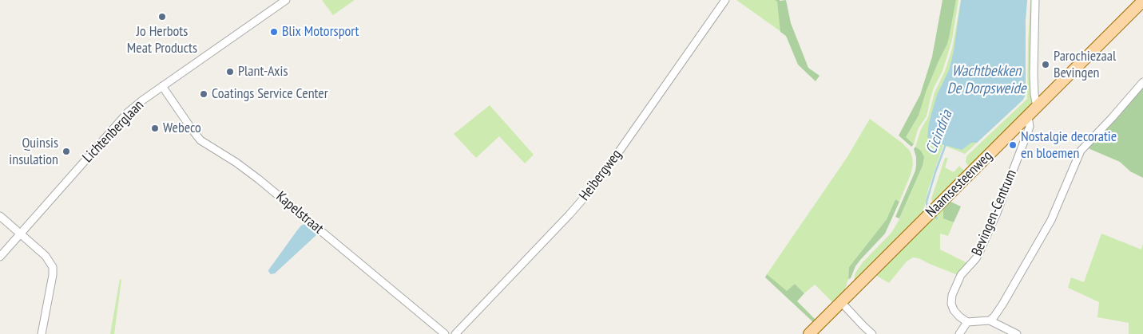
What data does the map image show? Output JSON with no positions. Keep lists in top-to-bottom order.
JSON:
{
  "streets": {
    "main road": ["Naamsesteenweg"],
    "street": [
      "Lichtenberglaan",
      "Heibergweg",
      "Kapelstraat",
      "Bevingen-Centrum"
    ]
  },
  "crossings": [
    ["Lichtenberglaan", "Kapelstraat"],
    ["Naamsesteenweg", "Bevingen-Centrum"]
  ],
  "water": ["Wachtbekken De Dorpsweide", "Cicindria"],
  "places": [
    "Jo Herbots Meat Products",
    "Blix Motorsport",
    "Parochiezaal Bevingen",
    "Plant-Axis",
    "Coatings Service Center",
    "Webeco",
    "Nostalgie decoratie en bloemen",
    "Quinsis insulation"
  ]
}
